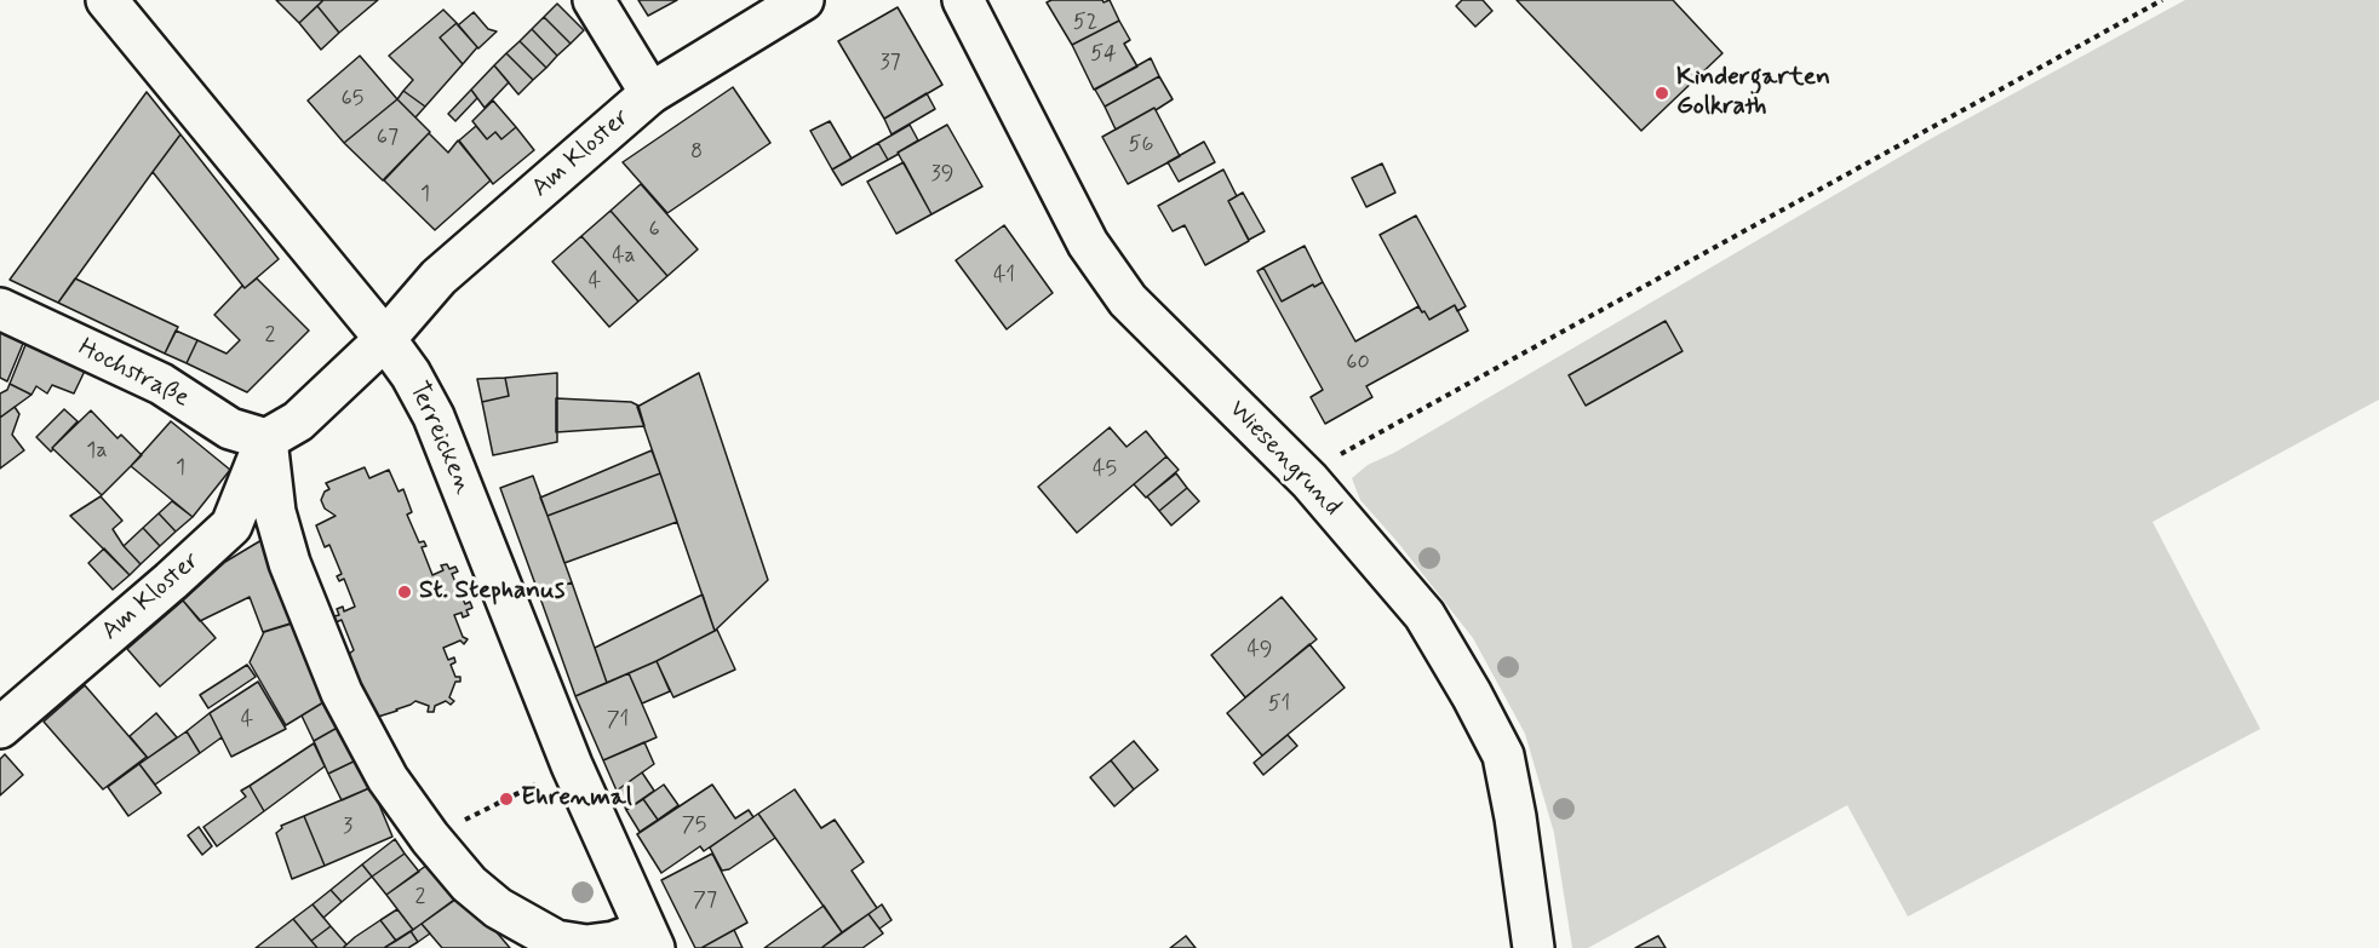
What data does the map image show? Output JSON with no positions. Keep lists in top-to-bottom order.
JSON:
{
  "streets": {
    "street": [
      "Am Kloster",
      "Hochstraße",
      "Terreicken",
      "Wiesengrund"
    ]
  },
  "crossings": [
    ["Am Kloster", "Hochstraße"],
    ["Am Kloster", "Terreicken"]
  ],
  "places": ["Kindergarten Golkrath", "St. Stephanus", "Ehrenmal"],
  "house_numbers": [
    "52",
    "54",
    "37",
    "65",
    "67",
    "56",
    "8",
    "39",
    "1",
    "6",
    "4a",
    "41",
    "4",
    "2",
    "60",
    "1a",
    "1",
    "45",
    "49",
    "51",
    "4",
    "71",
    "75",
    "3",
    "2",
    "77"
  ]
}
